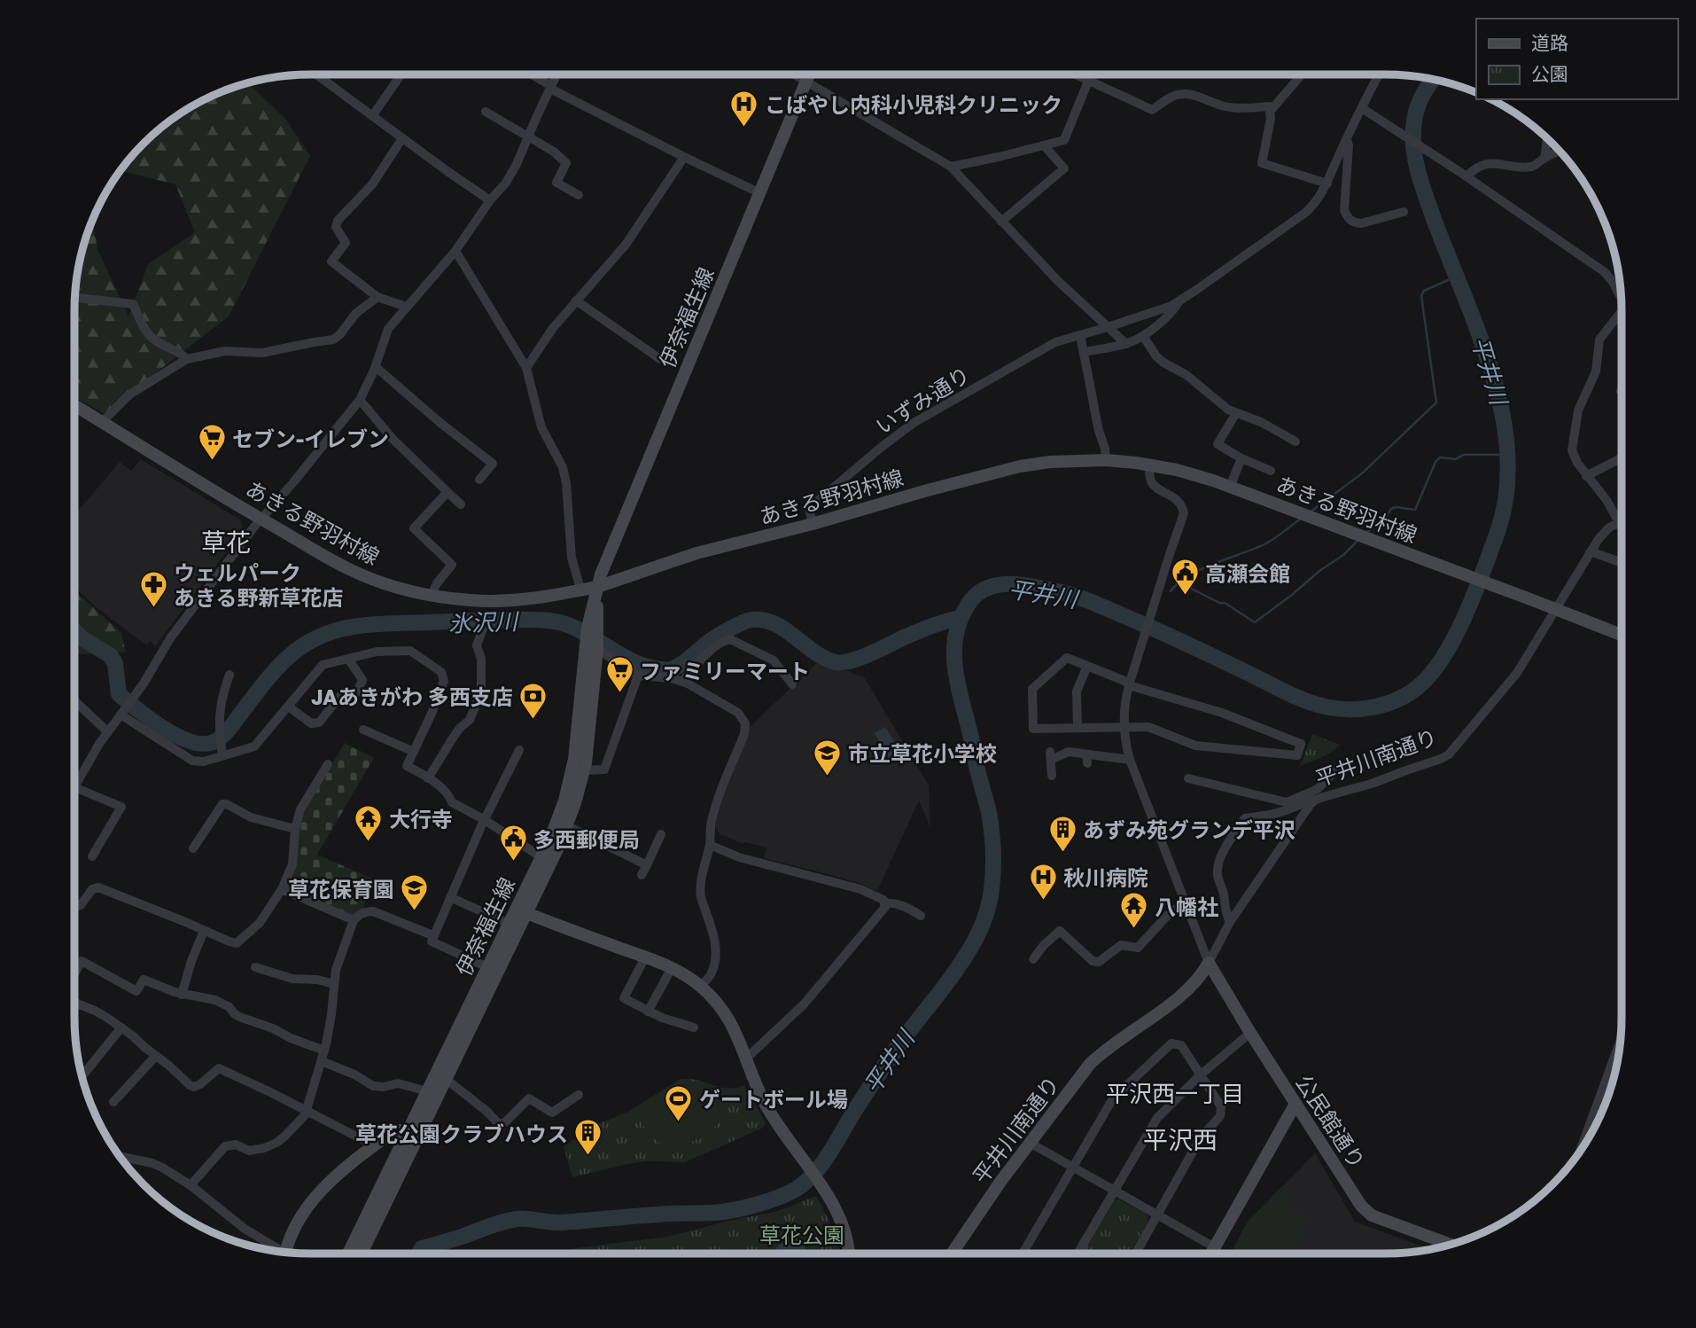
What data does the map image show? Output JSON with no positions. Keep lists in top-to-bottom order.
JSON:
{
  "streets": {
    "main road": [
      "伊奈福生線",
      "あきる野羽村線",
      "平井川南通り",
      "公民館通り"
    ],
    "street": ["いずみ通り"]
  },
  "crossings": [
    ["伊奈福生線", "あきる野羽村線"],
    ["いずみ通り", "あきる野羽村線"],
    ["あきる野羽村線", "平井川南通り"],
    ["平井川南通り", "公民館通り"]
  ],
  "districts": ["草花", "平沢西一丁目", "平沢西"],
  "water": ["平井川", "氷沢川"],
  "parks": ["草花公園"],
  "places": {
    "hospital": ["こばやし内科小児科クリニック", "秋川病院"],
    "supermarket": ["セブン-イレブン", "ファミリーマート"],
    "public building": ["高瀬会館", "多西郵便局"],
    "pharmacy": ["ウェルパーク あきる野新草花店"],
    "bank": ["JAあきがわ 多西支店"],
    "school or university": ["市立草花小学校", "草花保育園"],
    "temple": ["大行寺", "八幡社"],
    "building": ["あずみ苑グランデ平沢", "草花公園クラブハウス"],
    "sports": ["ゲートボール場"]
  },
  "legend": ["道路", "公園"]
}
